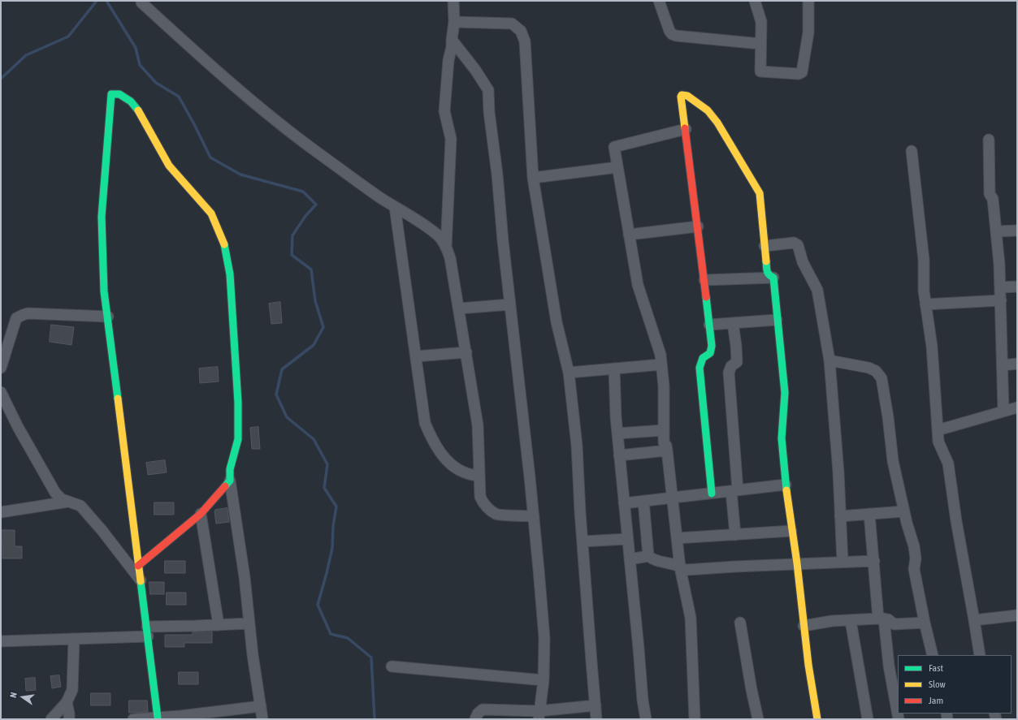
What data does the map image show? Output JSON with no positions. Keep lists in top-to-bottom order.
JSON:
{
  "legend": ["Fast", "Slow", "Jam"],
  "north": "left"
}
